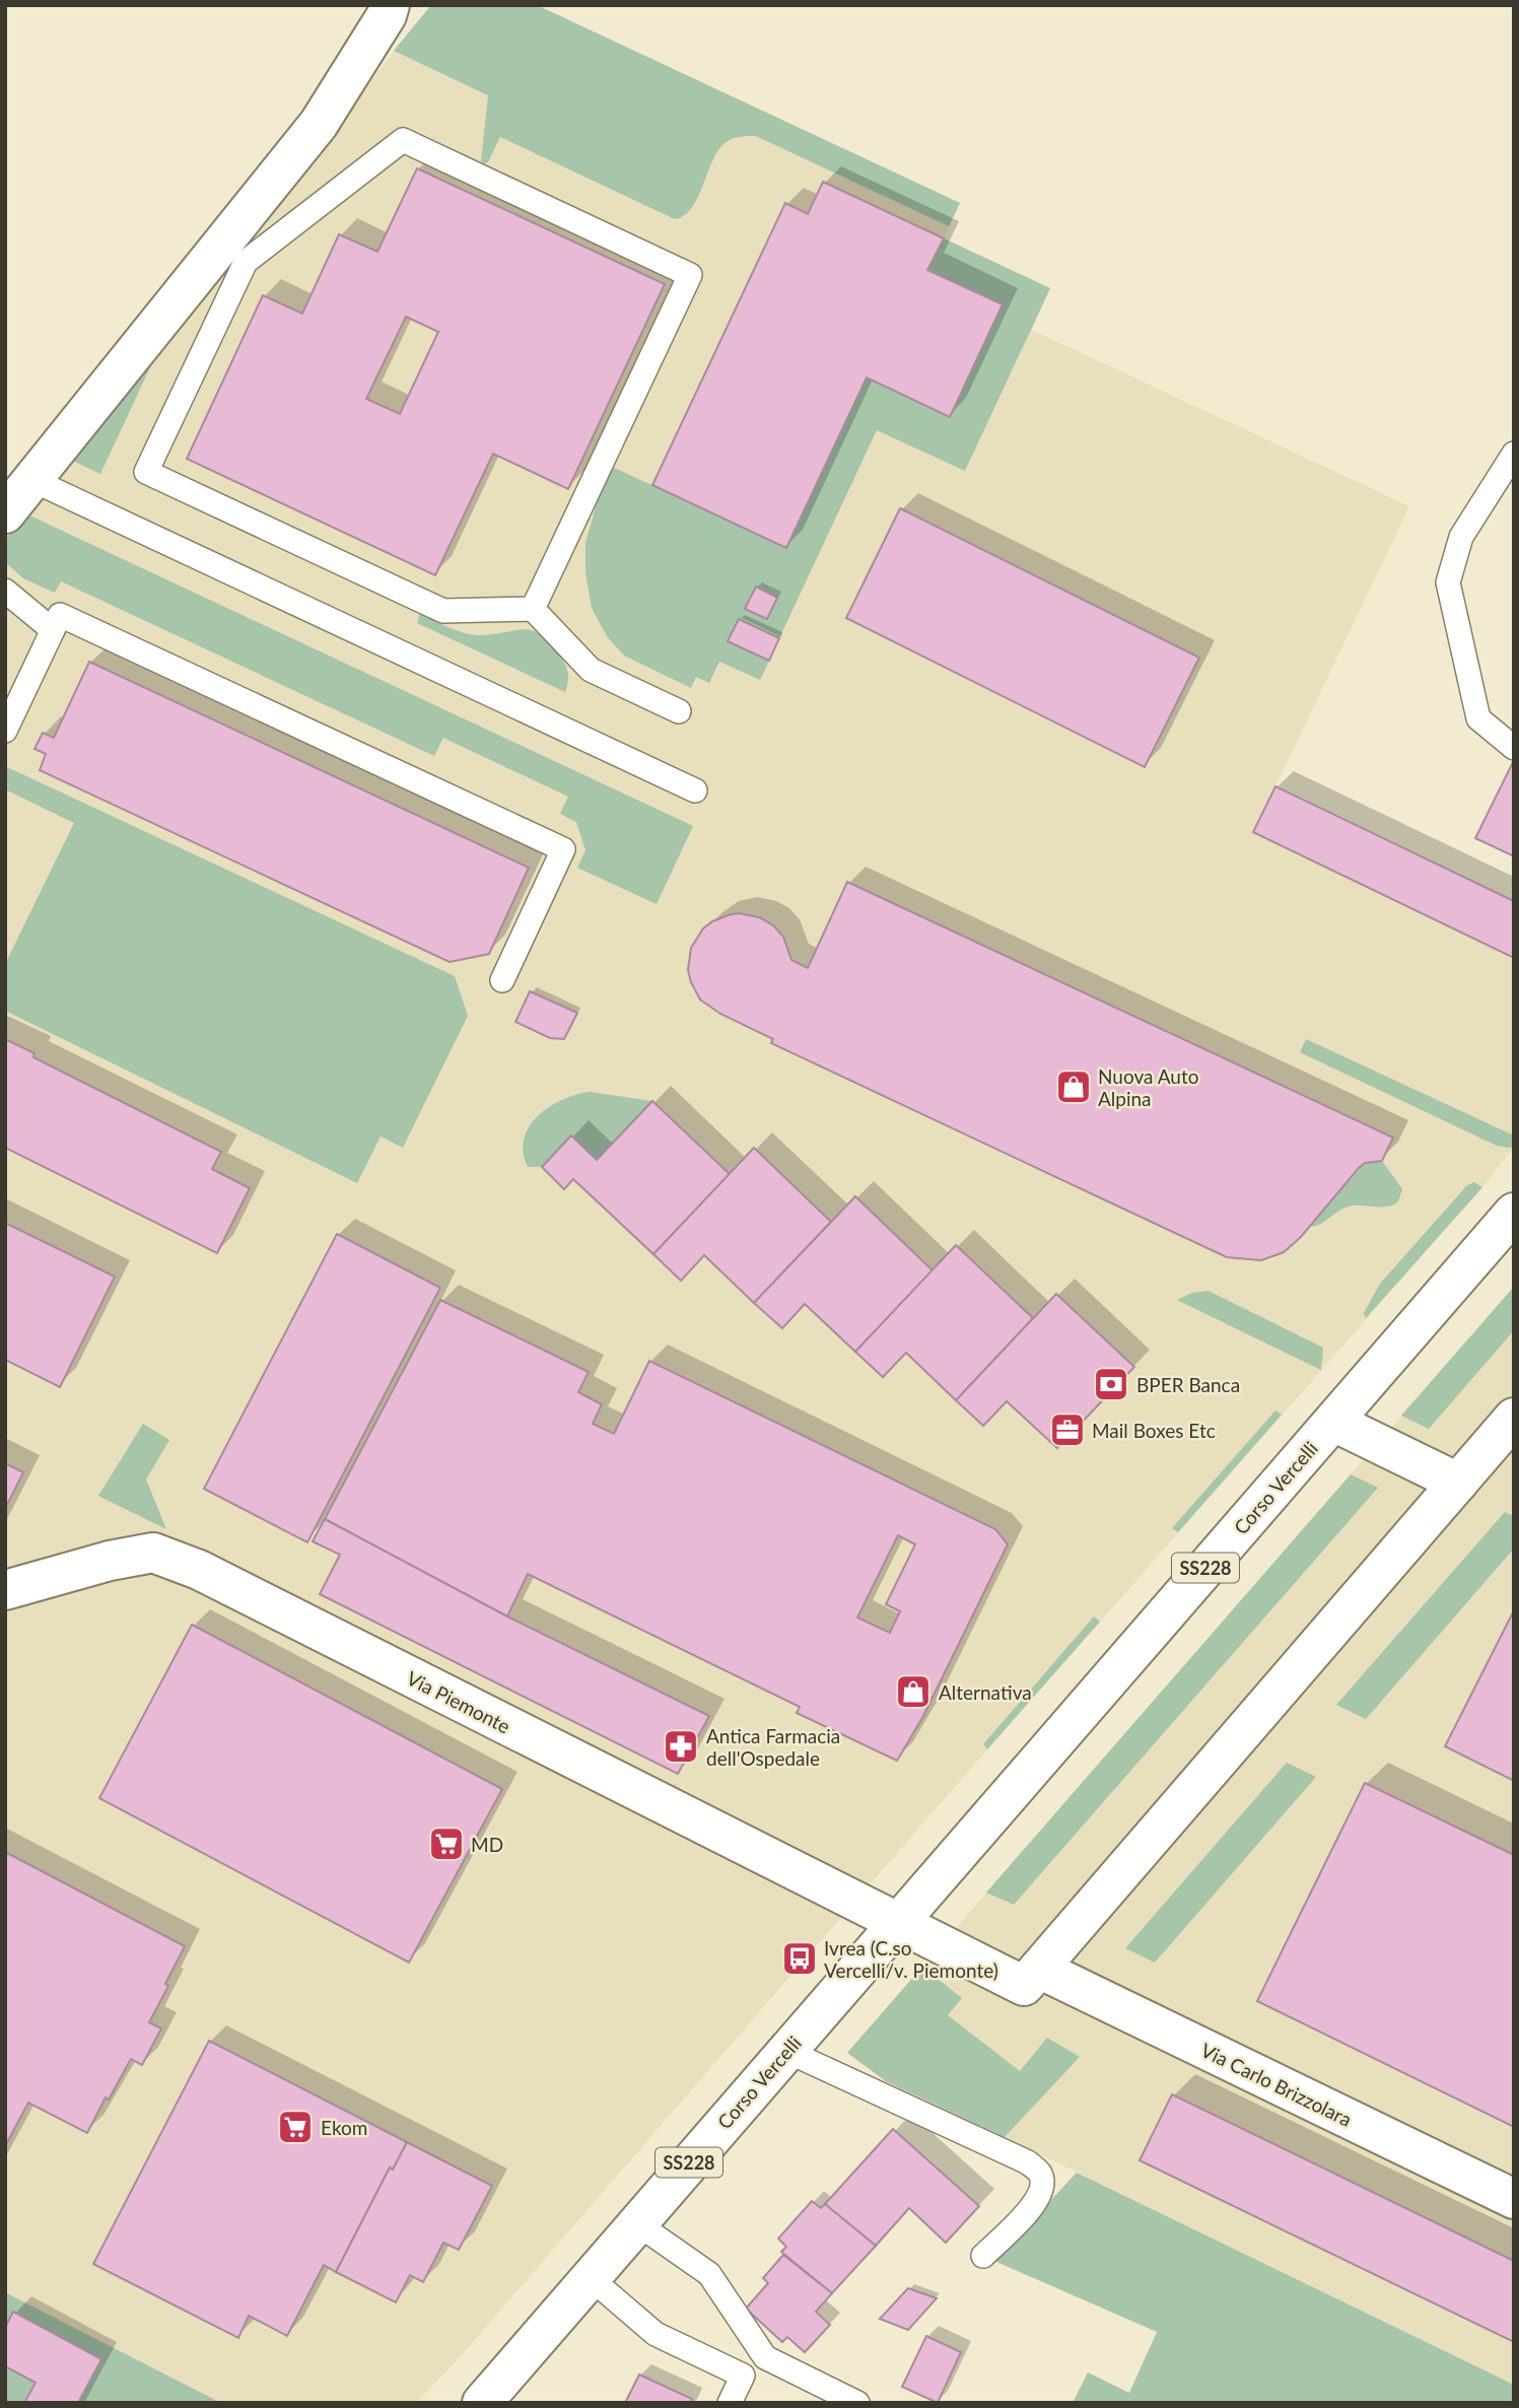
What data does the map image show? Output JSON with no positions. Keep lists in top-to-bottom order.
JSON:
{
  "streets": {
    "street": [
      "Corso Vercelli",
      "SS228",
      "Via Piemonte",
      "Via Carlo Brizzolara"
    ]
  },
  "crossings": [
    ["Corso Vercelli", "Via Piemonte"]
  ],
  "places": {
    "shop": ["Nuova Auto Alpina", "Alternativa"],
    "bank": ["BPER Banca"],
    "office": ["Mail Boxes Etc"],
    "pharmacy": ["Antica Farmacia dell'Ospedale"],
    "supermarket": ["MD", "Ekom"],
    "bus stop": ["Ivrea (C.so Vercelli/v. Piemonte)"]
  }
}
